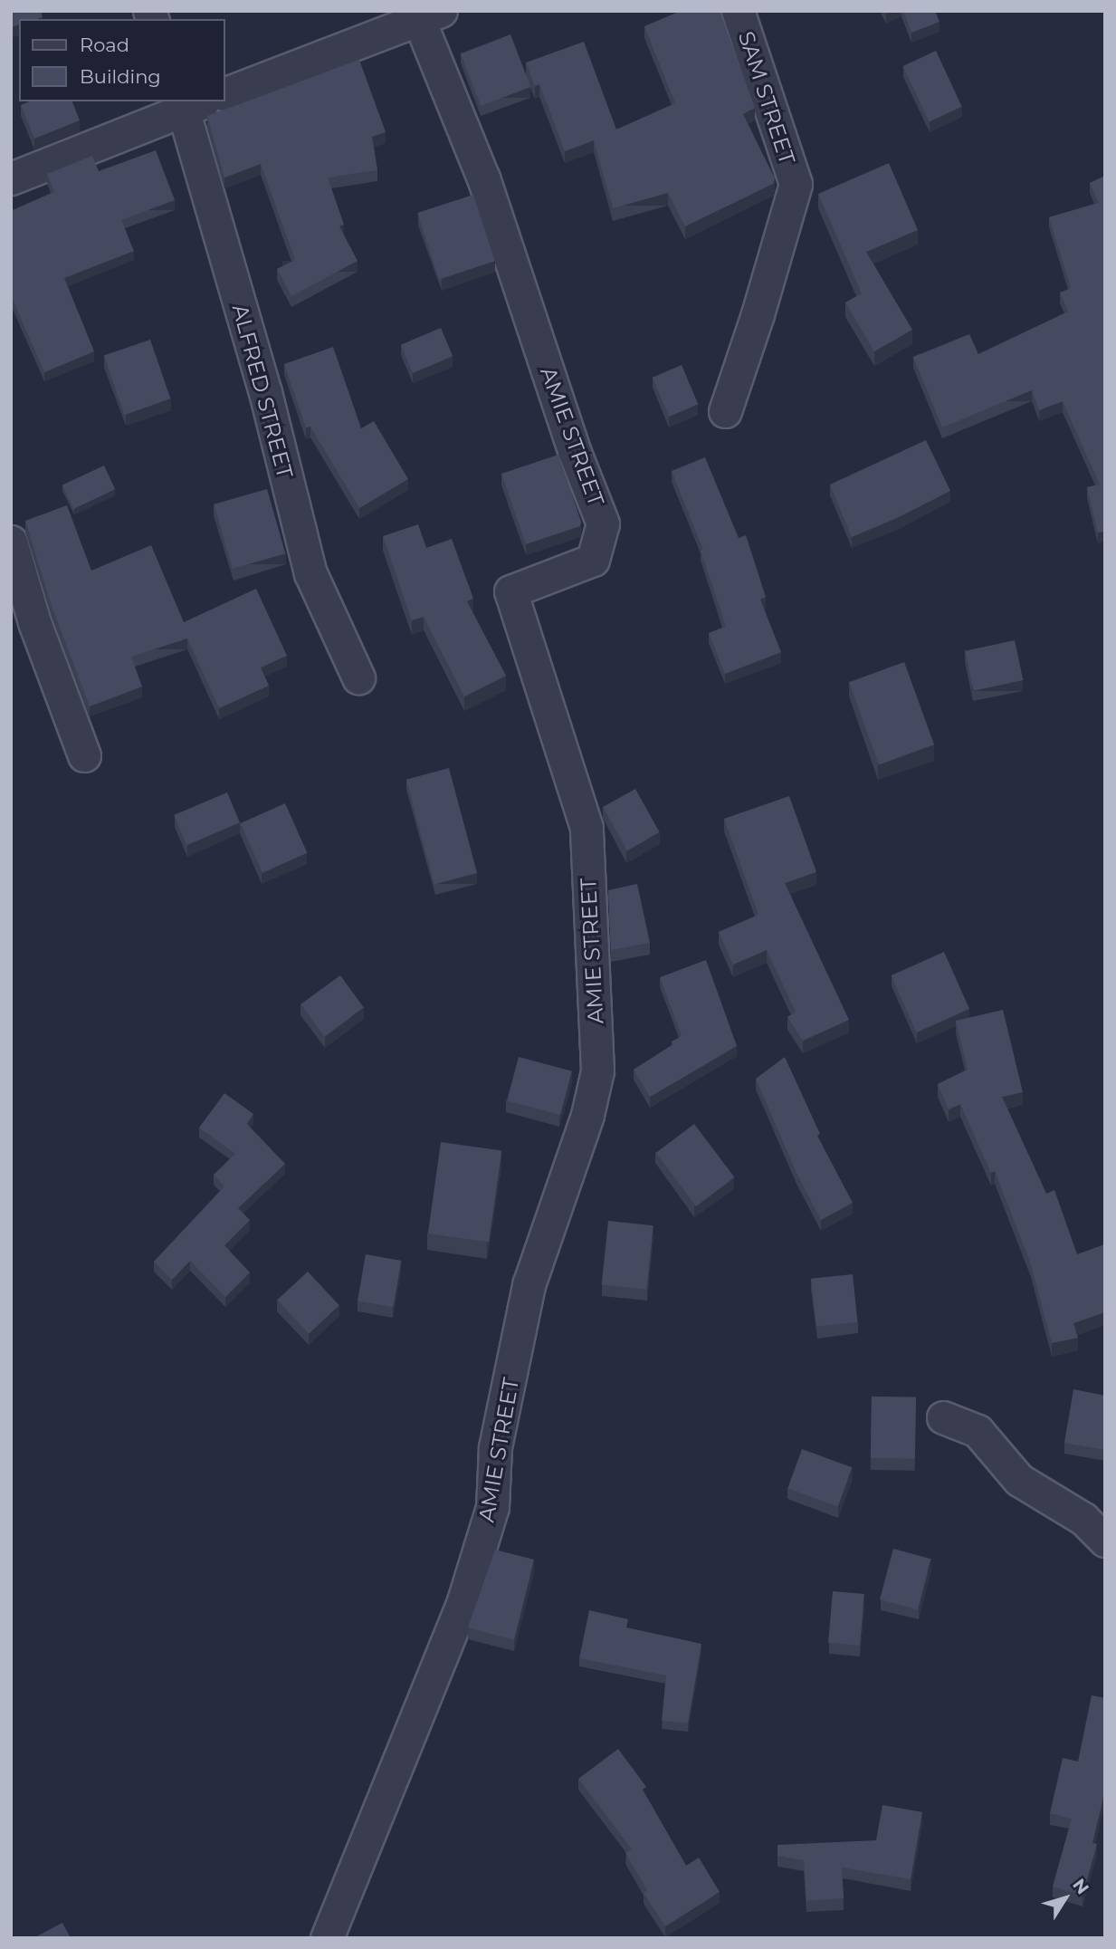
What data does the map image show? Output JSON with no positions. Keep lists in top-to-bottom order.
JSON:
{
  "streets": {
    "street": ["SAM STREET", "ALFRED STREET", "AMIE STREET"]
  },
  "legend": ["Road", "Building"],
  "north": "top right"
}
